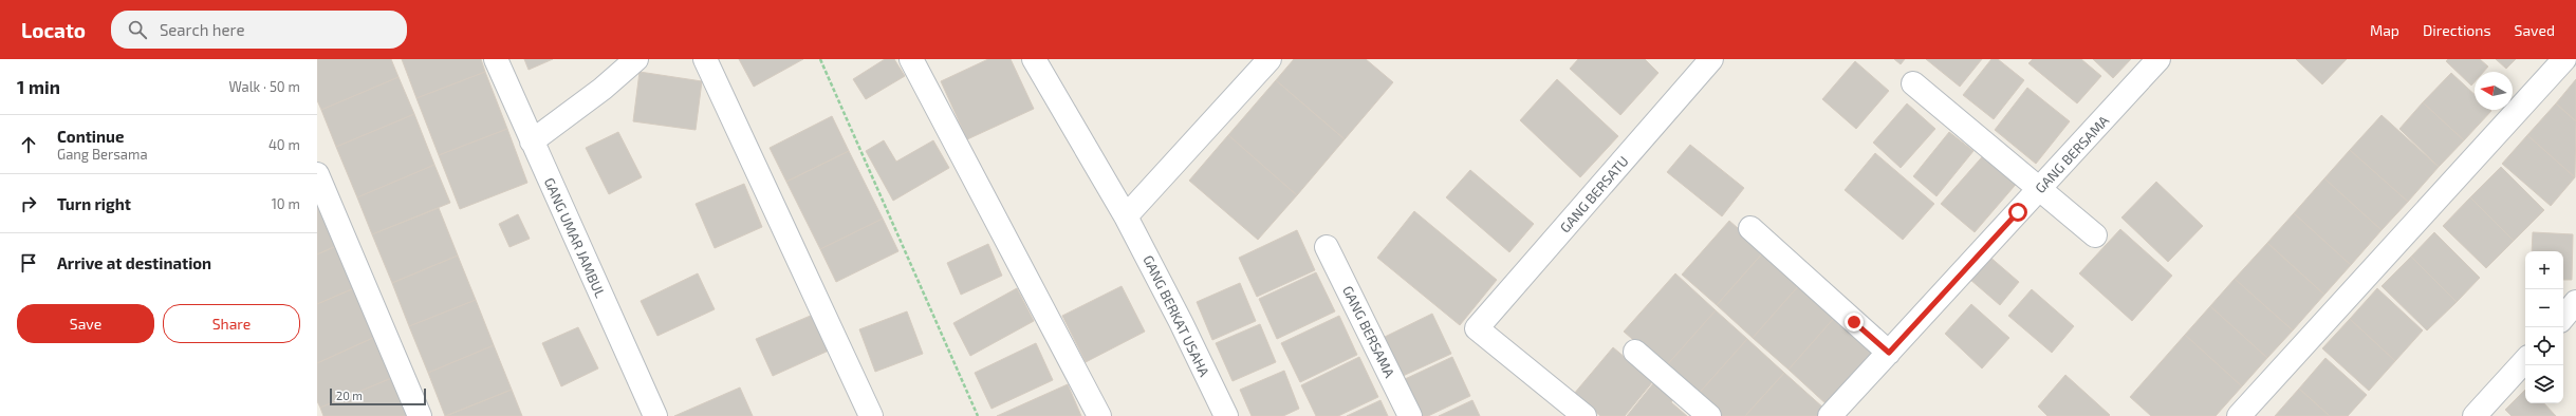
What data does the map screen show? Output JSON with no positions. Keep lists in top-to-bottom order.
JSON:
{
  "streets": {
    "street": [
      "GANG BERSAMA",
      "GANG BERSATU",
      "GANG UMAR JAMBUL",
      "GANG BERKAT USAHA"
    ]
  },
  "scale_bar": "20 m",
  "north": "left",
  "page": {
    "header": "Locato",
    "search": "Search here",
    "nav": ["Map", "Directions", "Saved"],
    "heading": ["1 min", "Walk · 50 m"],
    "list": [
      ["Continue", "Gang Bersama", "40 m"],
      ["Turn right", "10 m"],
      "Arrive at destination"
    ],
    "map_buttons": ["+", "−"],
    "buttons": ["Save", "Share"],
    "scale": "20 m"
  }
}
